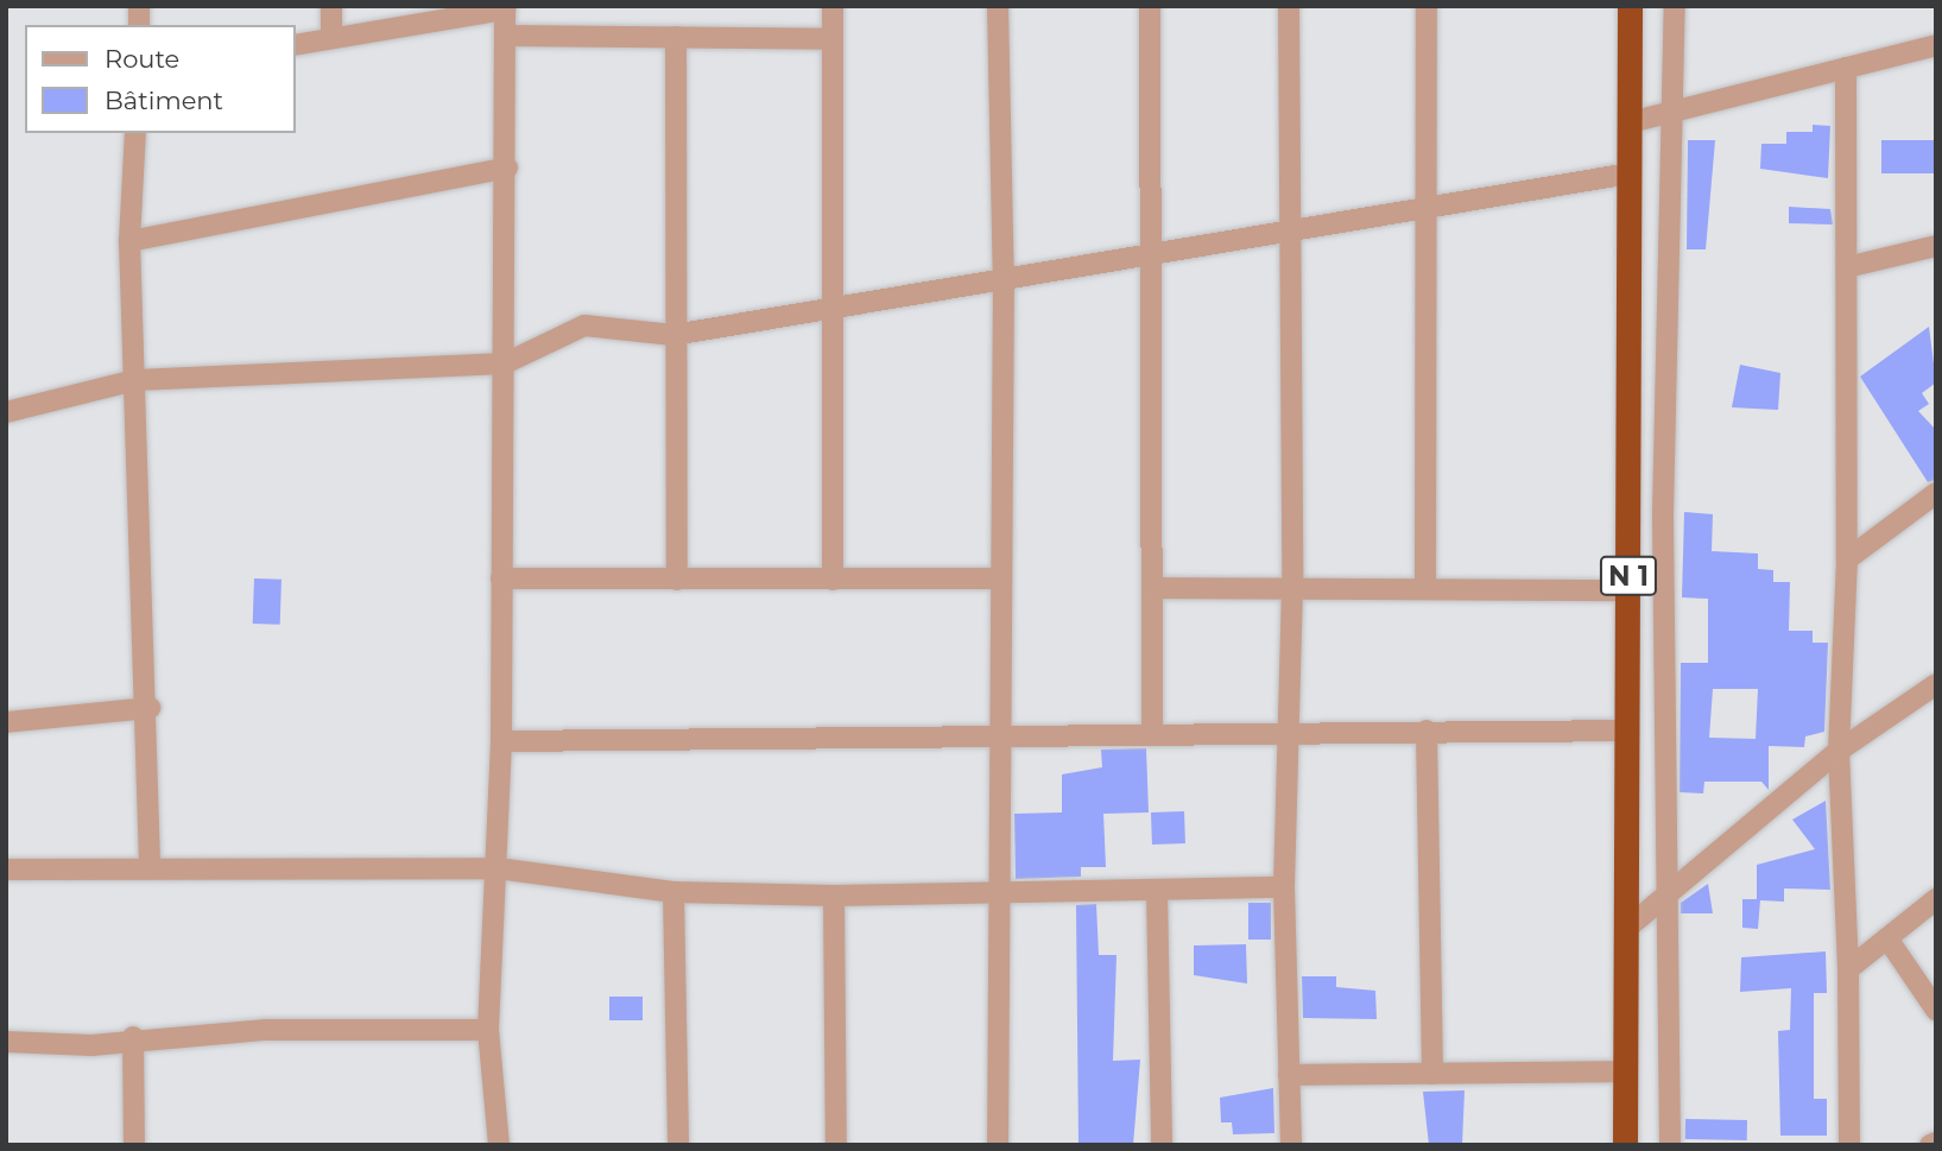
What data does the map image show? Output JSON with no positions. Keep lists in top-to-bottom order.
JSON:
{
  "streets": {
    "highway": ["N 1"]
  },
  "legend": ["Route", "Bâtiment"]
}
